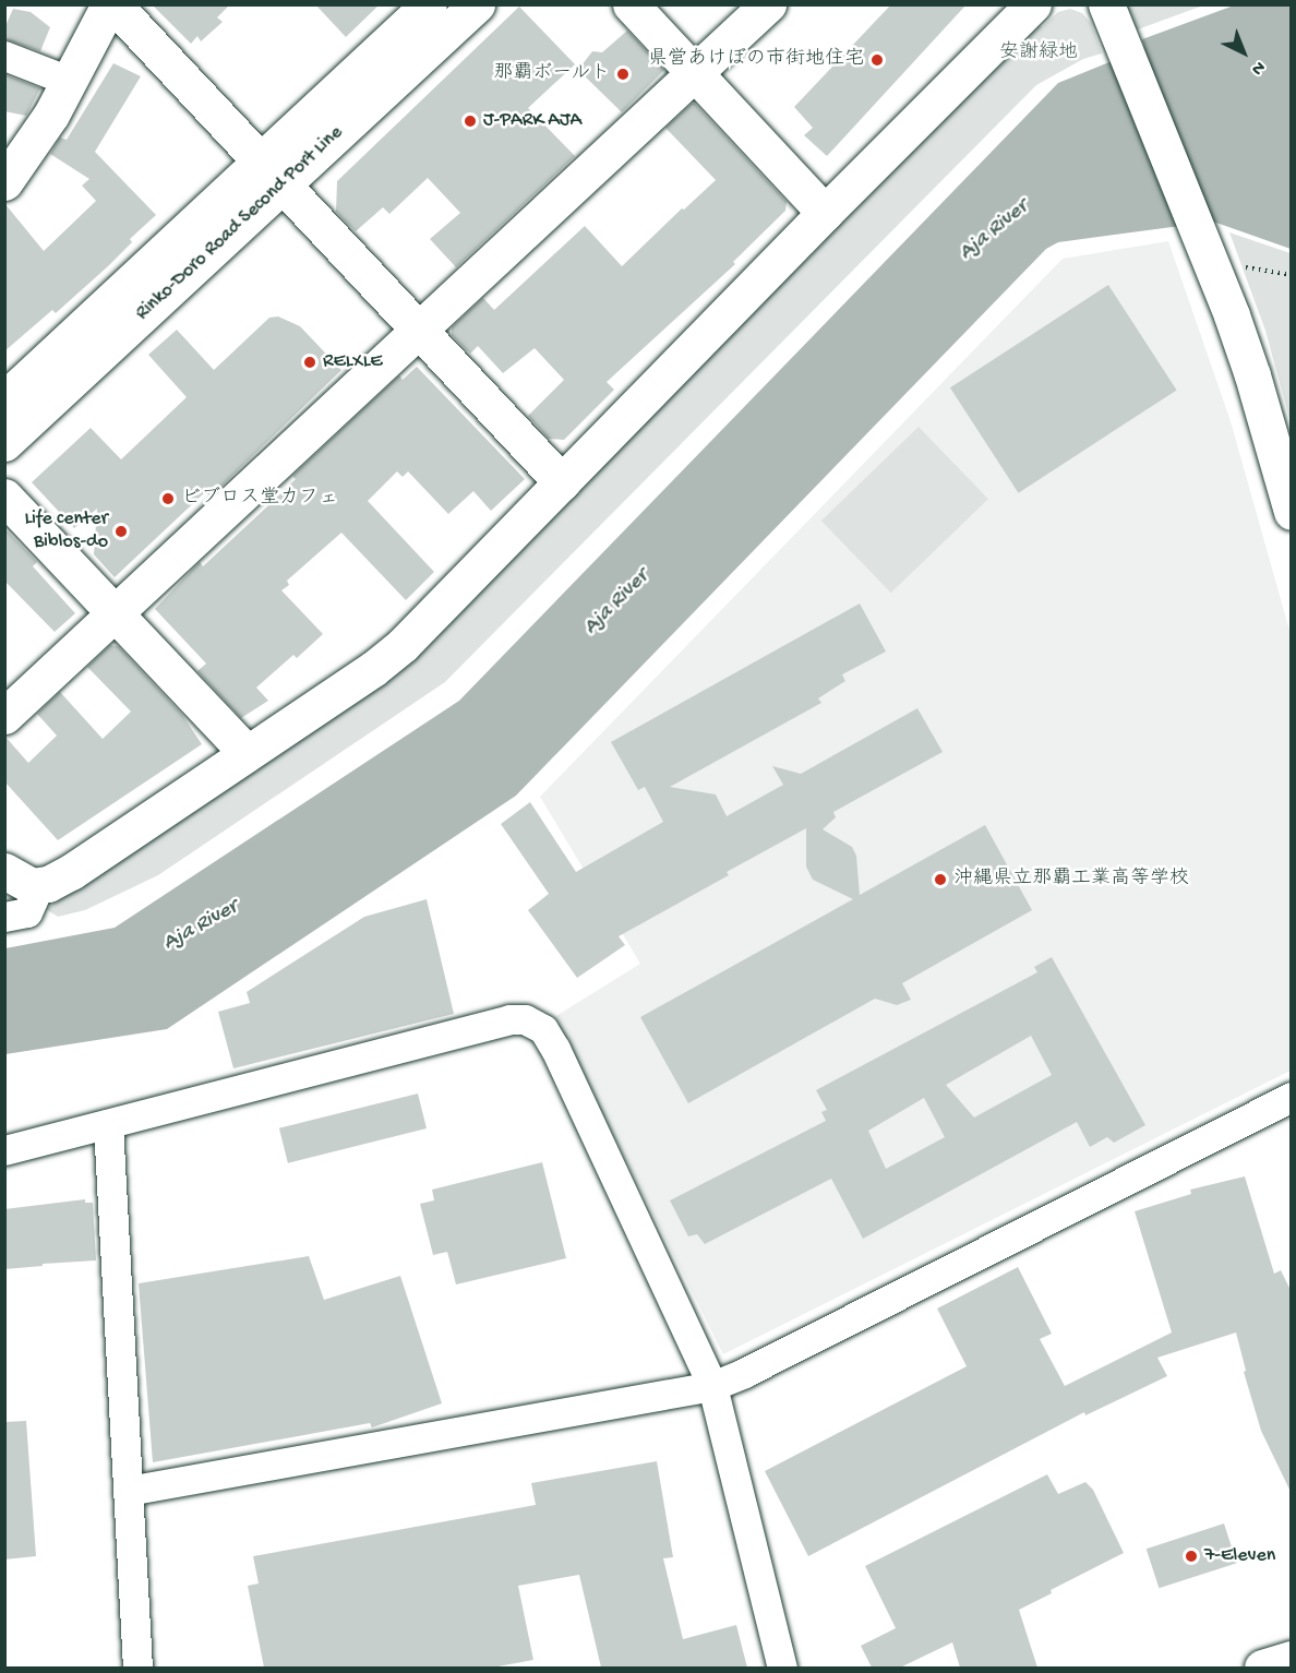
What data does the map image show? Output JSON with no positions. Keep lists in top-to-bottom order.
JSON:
{
  "streets": {
    "street": ["Rinko-Doro Road Second Port Line"]
  },
  "water": ["Aja River"],
  "parks": ["安謝緑地"],
  "places": [
    "県営あけぼの市街地住宅",
    "那覇ボールト",
    "J-PARK AJA",
    "RELXLE",
    "ビブロス堂カフェ",
    "Life center Biblos-do",
    "沖縄県立那覇工業高等学校",
    "7-Eleven"
  ],
  "north": "bottom right"
}
